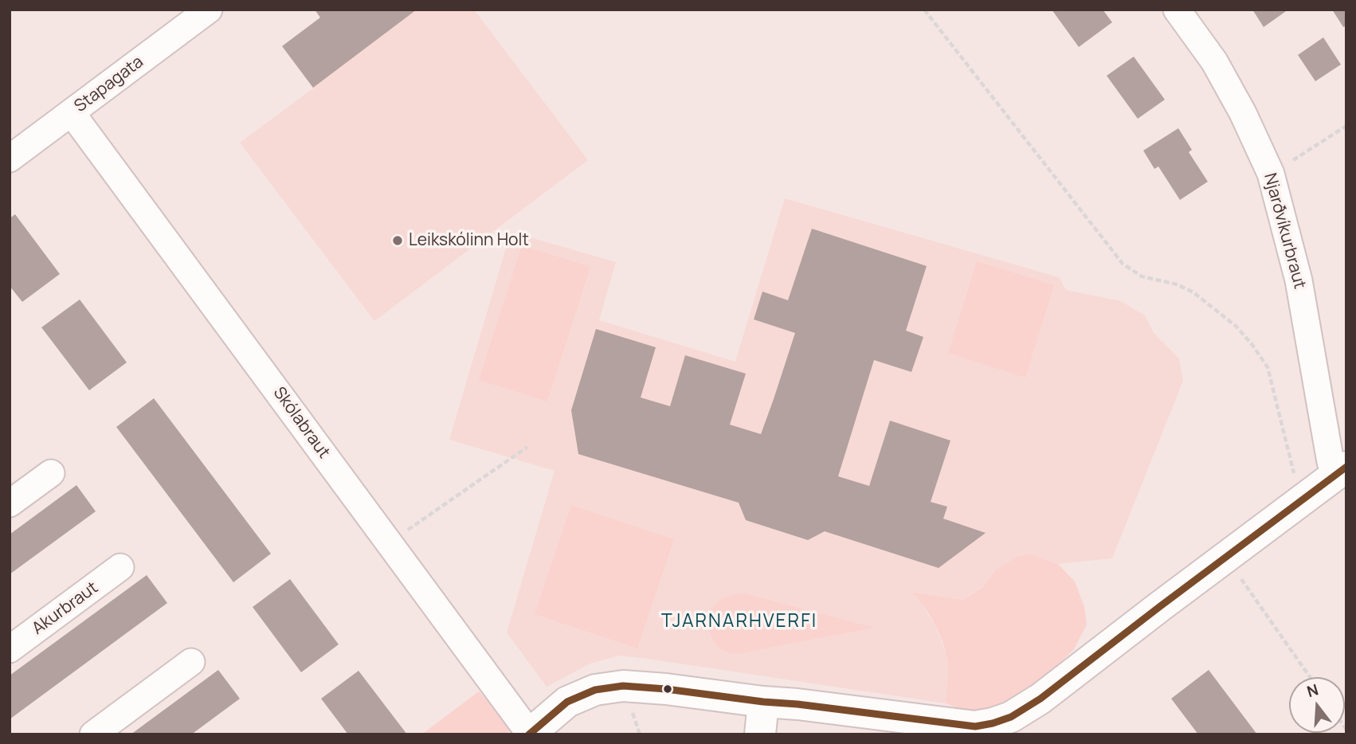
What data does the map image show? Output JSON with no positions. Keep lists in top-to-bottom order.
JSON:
{
  "streets": {
    "street": [
      "Stapagata",
      "Njarðvíkurbraut",
      "Skólabraut",
      "Akurbraut"
    ]
  },
  "crossings": [
    ["Stapagata", "Skólabraut"]
  ],
  "districts": ["TJARNARHVERFI"],
  "places": ["Leikskólinn Holt"],
  "north": "top"
}
